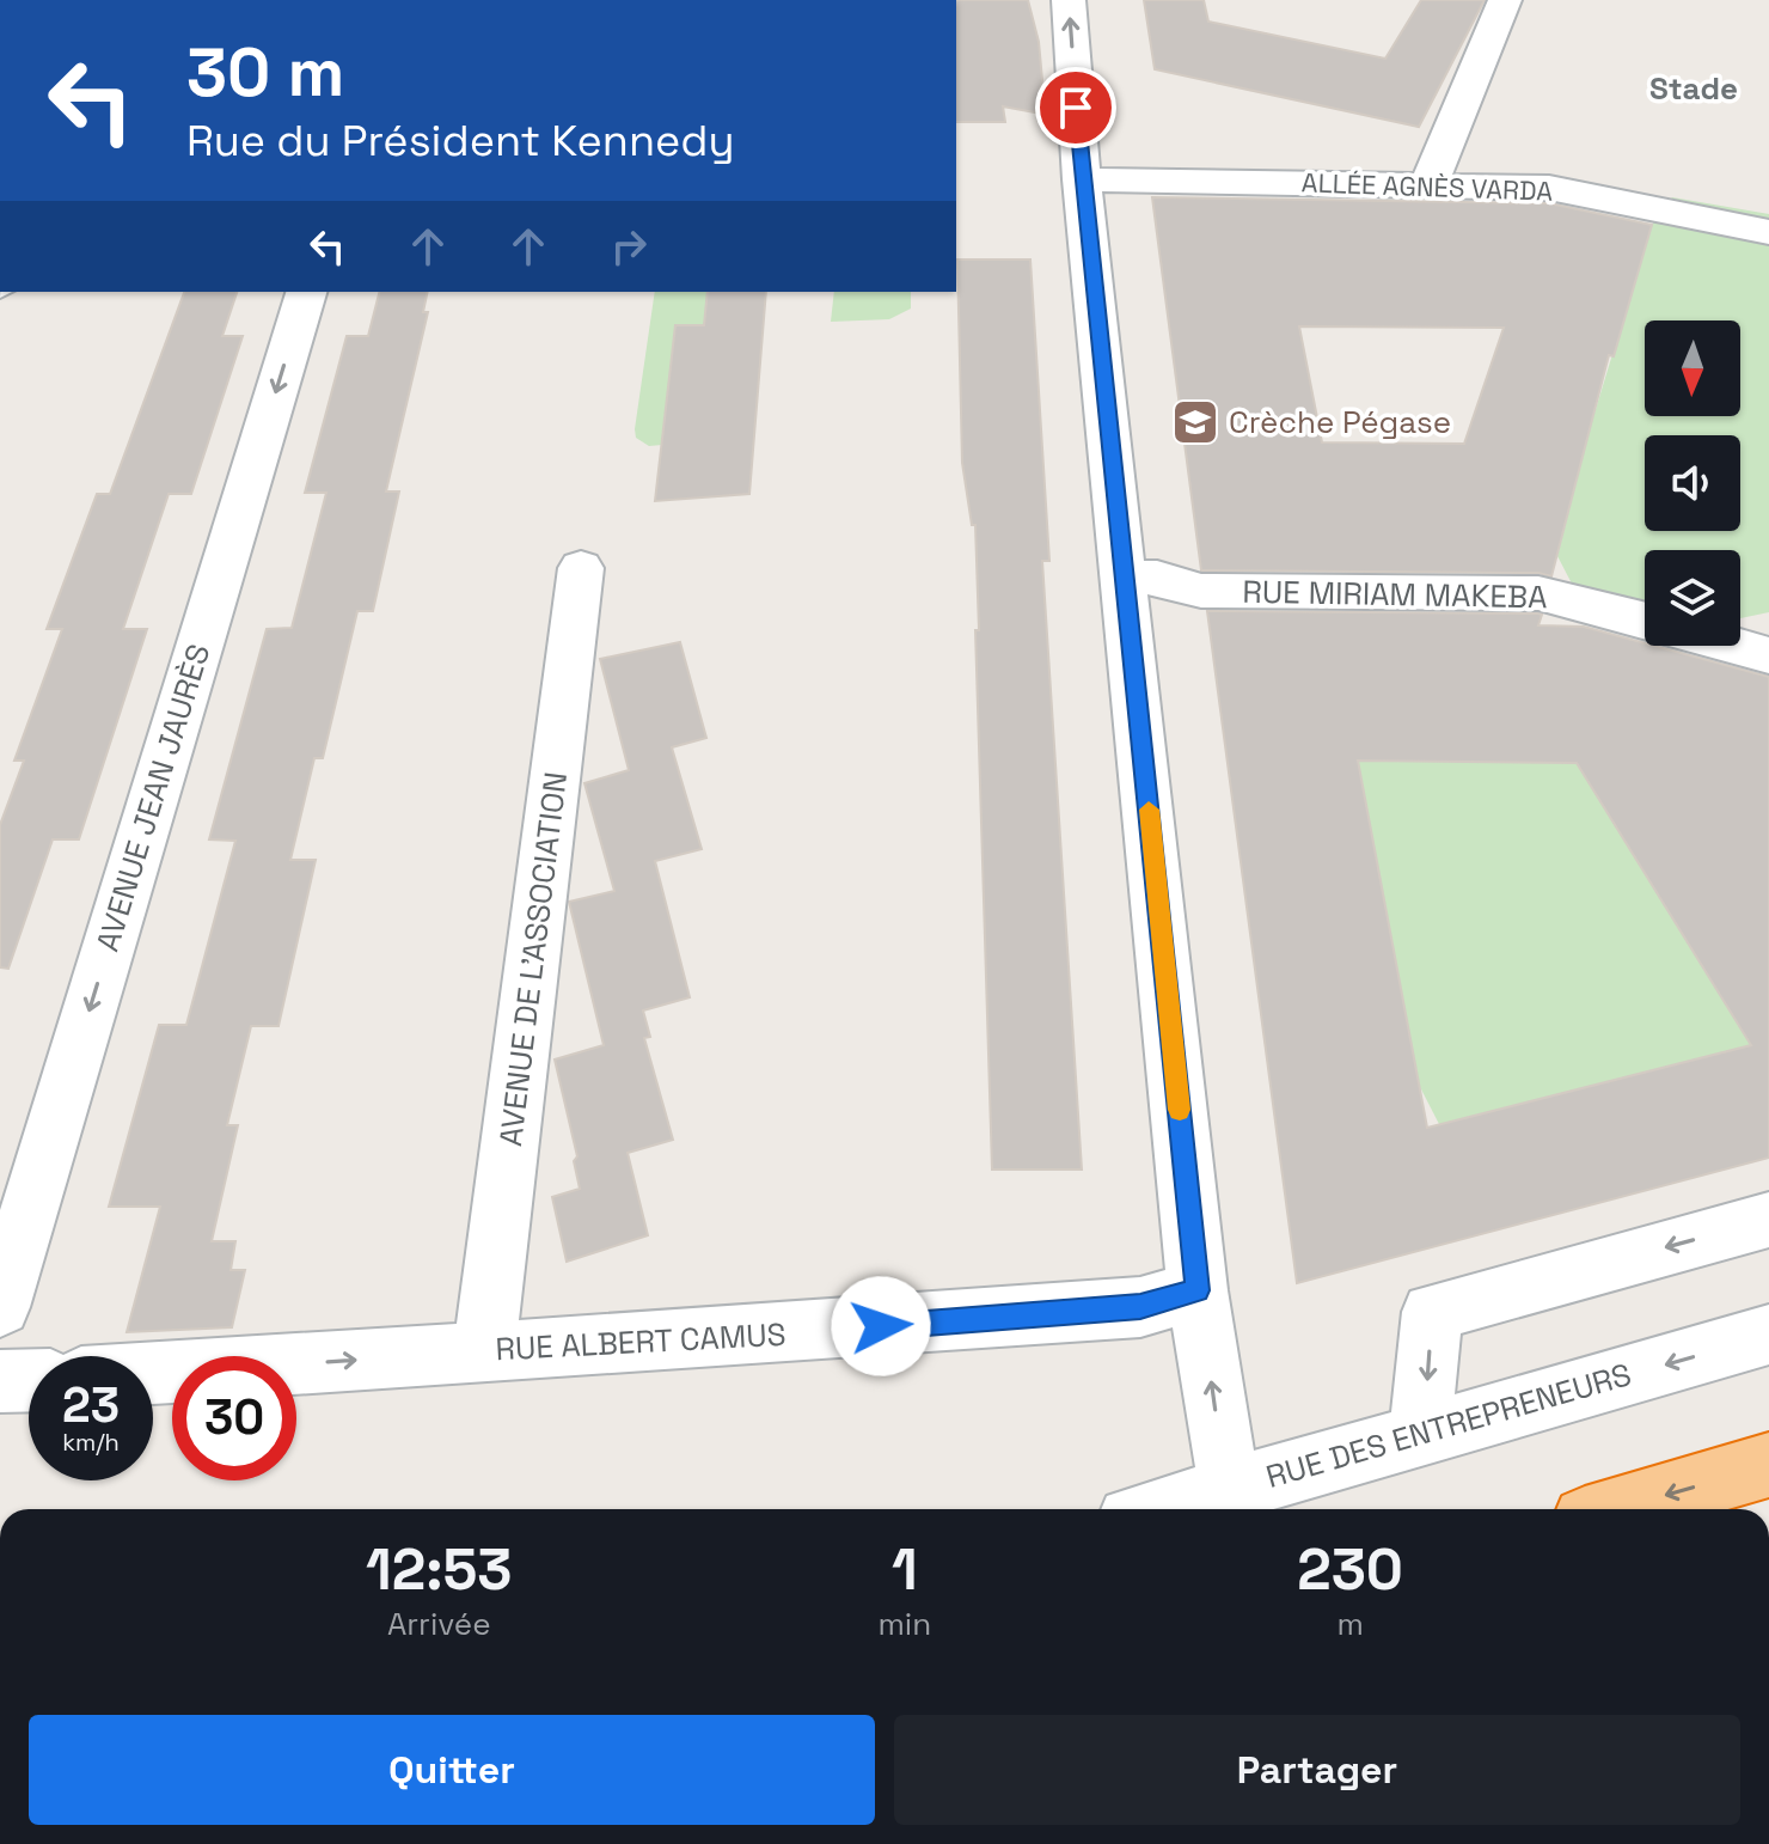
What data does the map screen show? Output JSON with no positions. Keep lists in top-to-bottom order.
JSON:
{
  "streets": {
    "street": [
      "ALLÉE AGNÈS VARDA",
      "RUE MIRIAM MAKEBA",
      "AVENUE JEAN JAURÈS",
      "AVENUE DE L'ASSOCIATION",
      "RUE ALBERT CAMUS",
      "RUE DES ENTREPRENEURS"
    ]
  },
  "crossings": [
    ["AVENUE DE L'ASSOCIATION", "RUE ALBERT CAMUS"]
  ],
  "one_way": ["AVENUE JEAN JAURÈS", "RUE DES ENTREPRENEURS"],
  "districts": ["Stade"],
  "places": {
    "school or university": ["Crèche Pégase"]
  },
  "north": "bottom",
  "page": {
    "turn": ["30 m", "Rue du Président Kennedy"],
    "speed": "23 km/h",
    "limit": "30",
    "eta": [
      "12:53",
      "Arrivée",
      "1",
      "min",
      "230",
      "m"
    ],
    "buttons": ["Quitter", "Partager"]
  }
}
